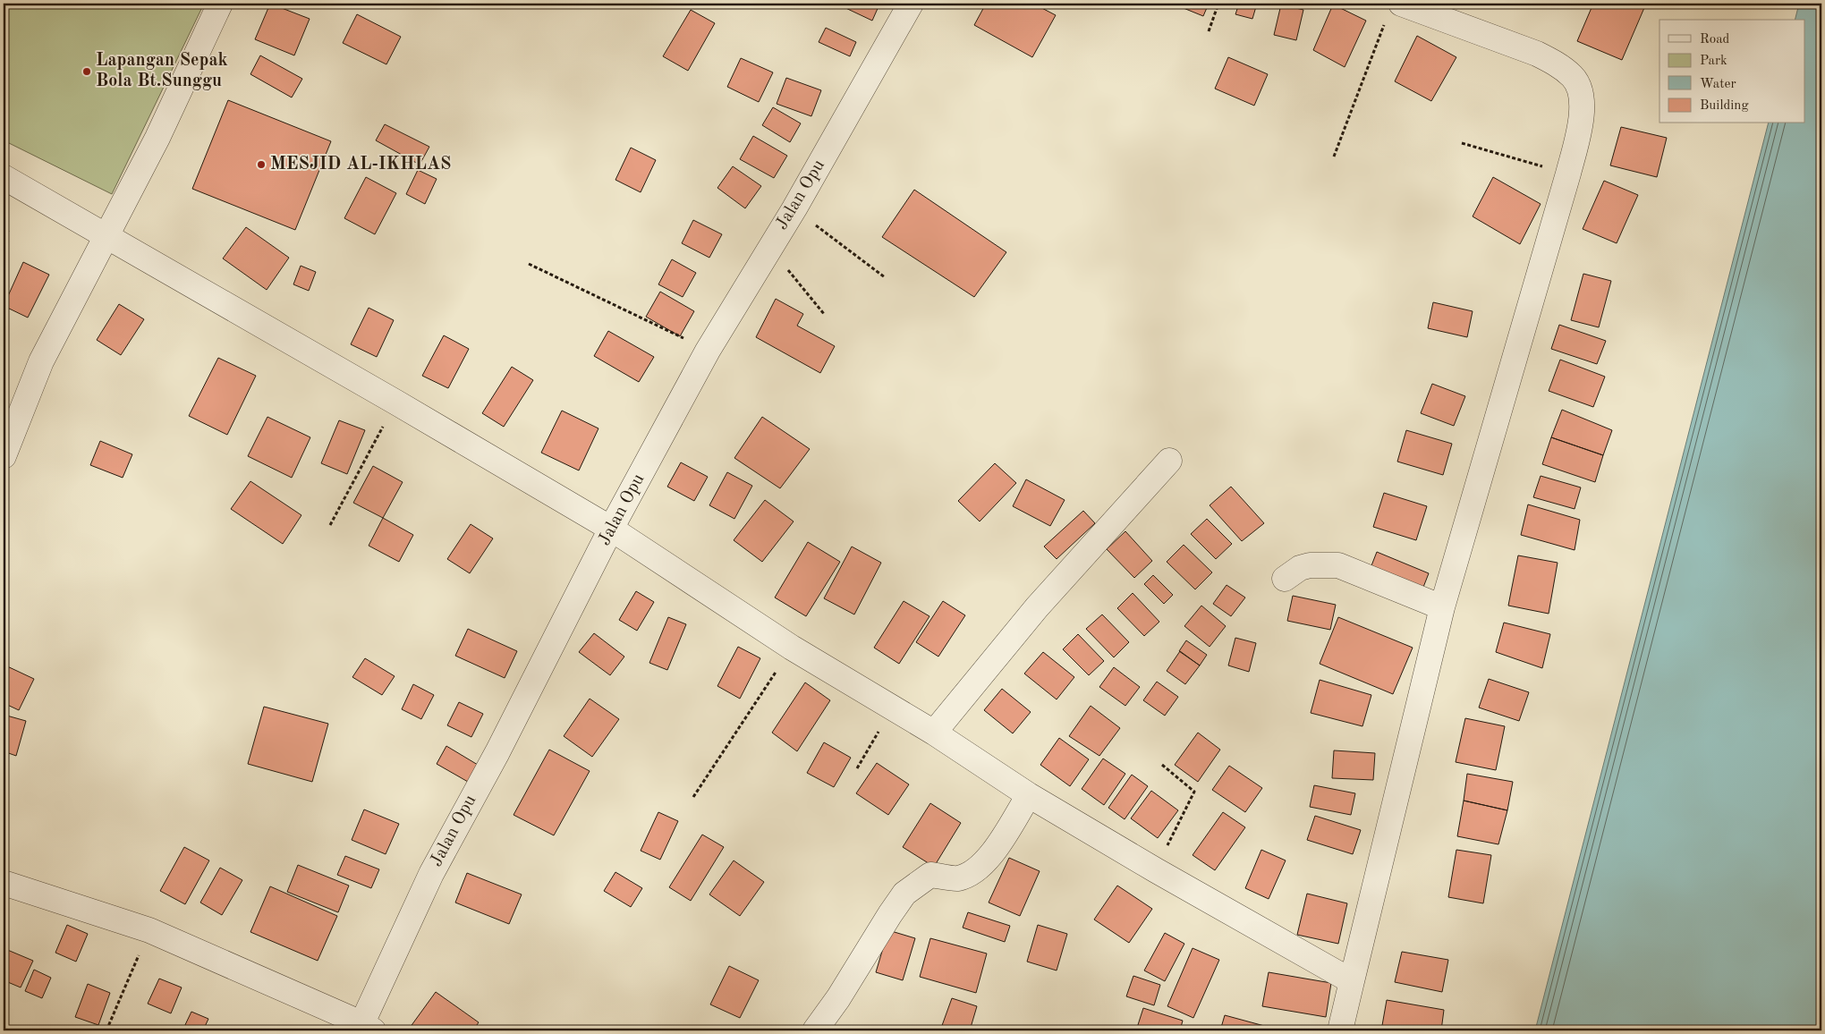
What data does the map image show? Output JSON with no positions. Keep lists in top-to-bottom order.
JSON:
{
  "streets": {
    "street": ["Jalan Opu"]
  },
  "places": ["Lapangan Sepak Bola Bt.Sunggu", "MESJID AL-IKHLAS"],
  "legend": [
    "Road",
    "Park",
    "Water",
    "Building"
  ]
}
